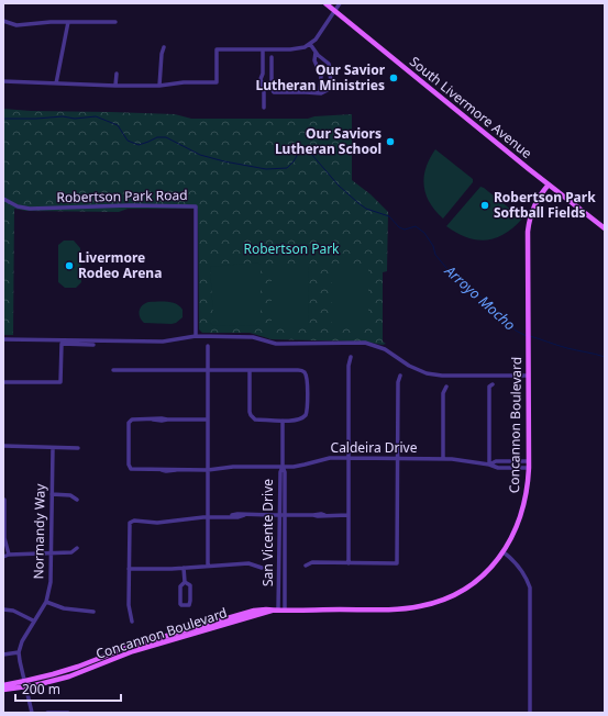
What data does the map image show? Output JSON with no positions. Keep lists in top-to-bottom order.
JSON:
{
  "streets": {
    "main road": ["South Livermore Avenue", "Concannon Boulevard"],
    "street": [
      "Robertson Park Road",
      "Caldeira Drive",
      "Normandy Way",
      "San Vicente Drive"
    ]
  },
  "crossings": [
    ["South Livermore Avenue", "Concannon Boulevard"],
    ["Concannon Boulevard", "Caldeira Drive"],
    ["Concannon Boulevard", "San Vicente Drive"],
    ["Caldeira Drive", "San Vicente Drive"]
  ],
  "water": ["Arroyo Mocho"],
  "parks": ["Robertson Park"],
  "places": [
    "Our Savior Lutheran Ministries",
    "Our Saviors Lutheran School",
    "Robertson Park Softball Fields",
    "Livermore Rodeo Arena"
  ],
  "scale_bar": "200 m"
}
